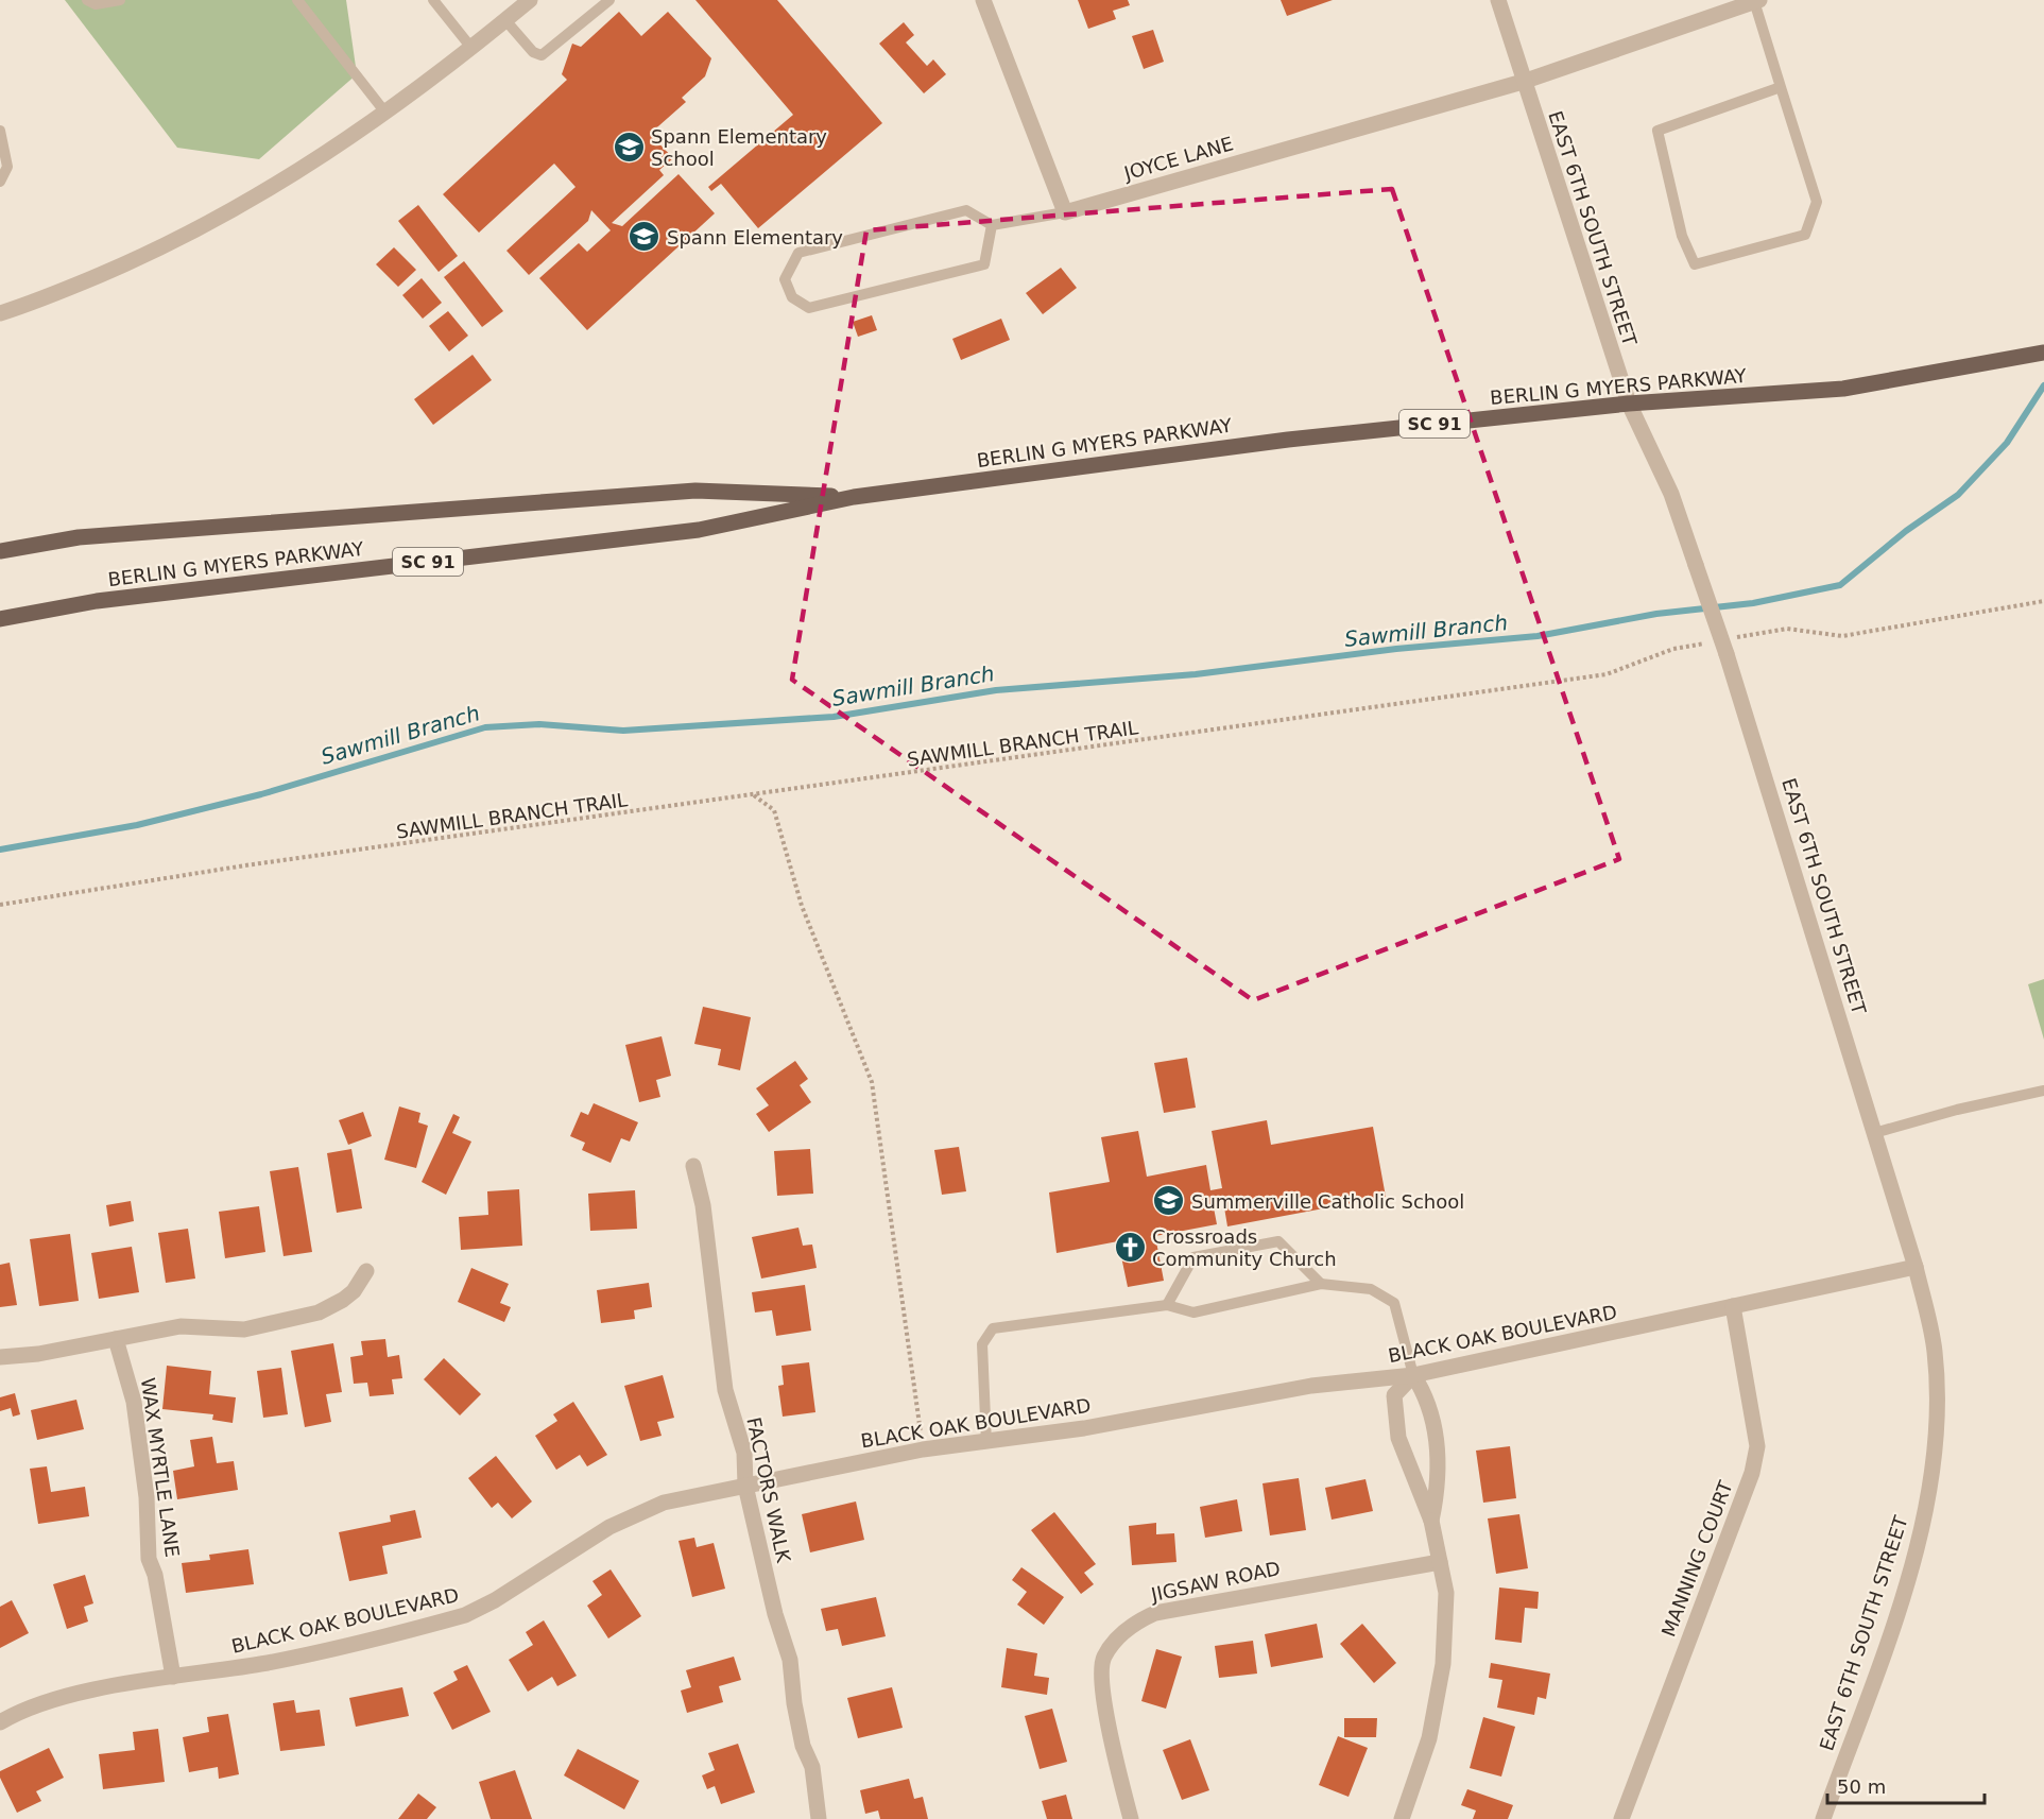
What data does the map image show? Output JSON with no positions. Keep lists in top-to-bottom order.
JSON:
{
  "streets": {
    "main road": ["BERLIN G MYERS PARKWAY", "SC 91"],
    "street": [
      "JOYCE LANE",
      "EAST 6TH SOUTH STREET",
      "BLACK OAK BOULEVARD",
      "WAX MYRTLE LANE",
      "FACTORS WALK",
      "MANNING COURT",
      "JIGSAW ROAD"
    ],
    "path": ["SAWMILL BRANCH TRAIL"]
  },
  "crossings": [
    ["JOYCE LANE", "EAST 6TH SOUTH STREET"],
    ["EAST 6TH SOUTH STREET", "BERLIN G MYERS PARKWAY"],
    ["EAST 6TH SOUTH STREET", "BLACK OAK BOULEVARD"],
    ["BLACK OAK BOULEVARD", "WAX MYRTLE LANE"],
    ["BLACK OAK BOULEVARD", "FACTORS WALK"],
    ["BLACK OAK BOULEVARD", "MANNING COURT"]
  ],
  "water": ["Sawmill Branch"],
  "places": {
    "school or university": ["Spann Elementary School", "Spann Elementary", "Summerville Catholic School"],
    "church": ["Crossroads Community Church"]
  },
  "scale_bar": "50 m"
}
